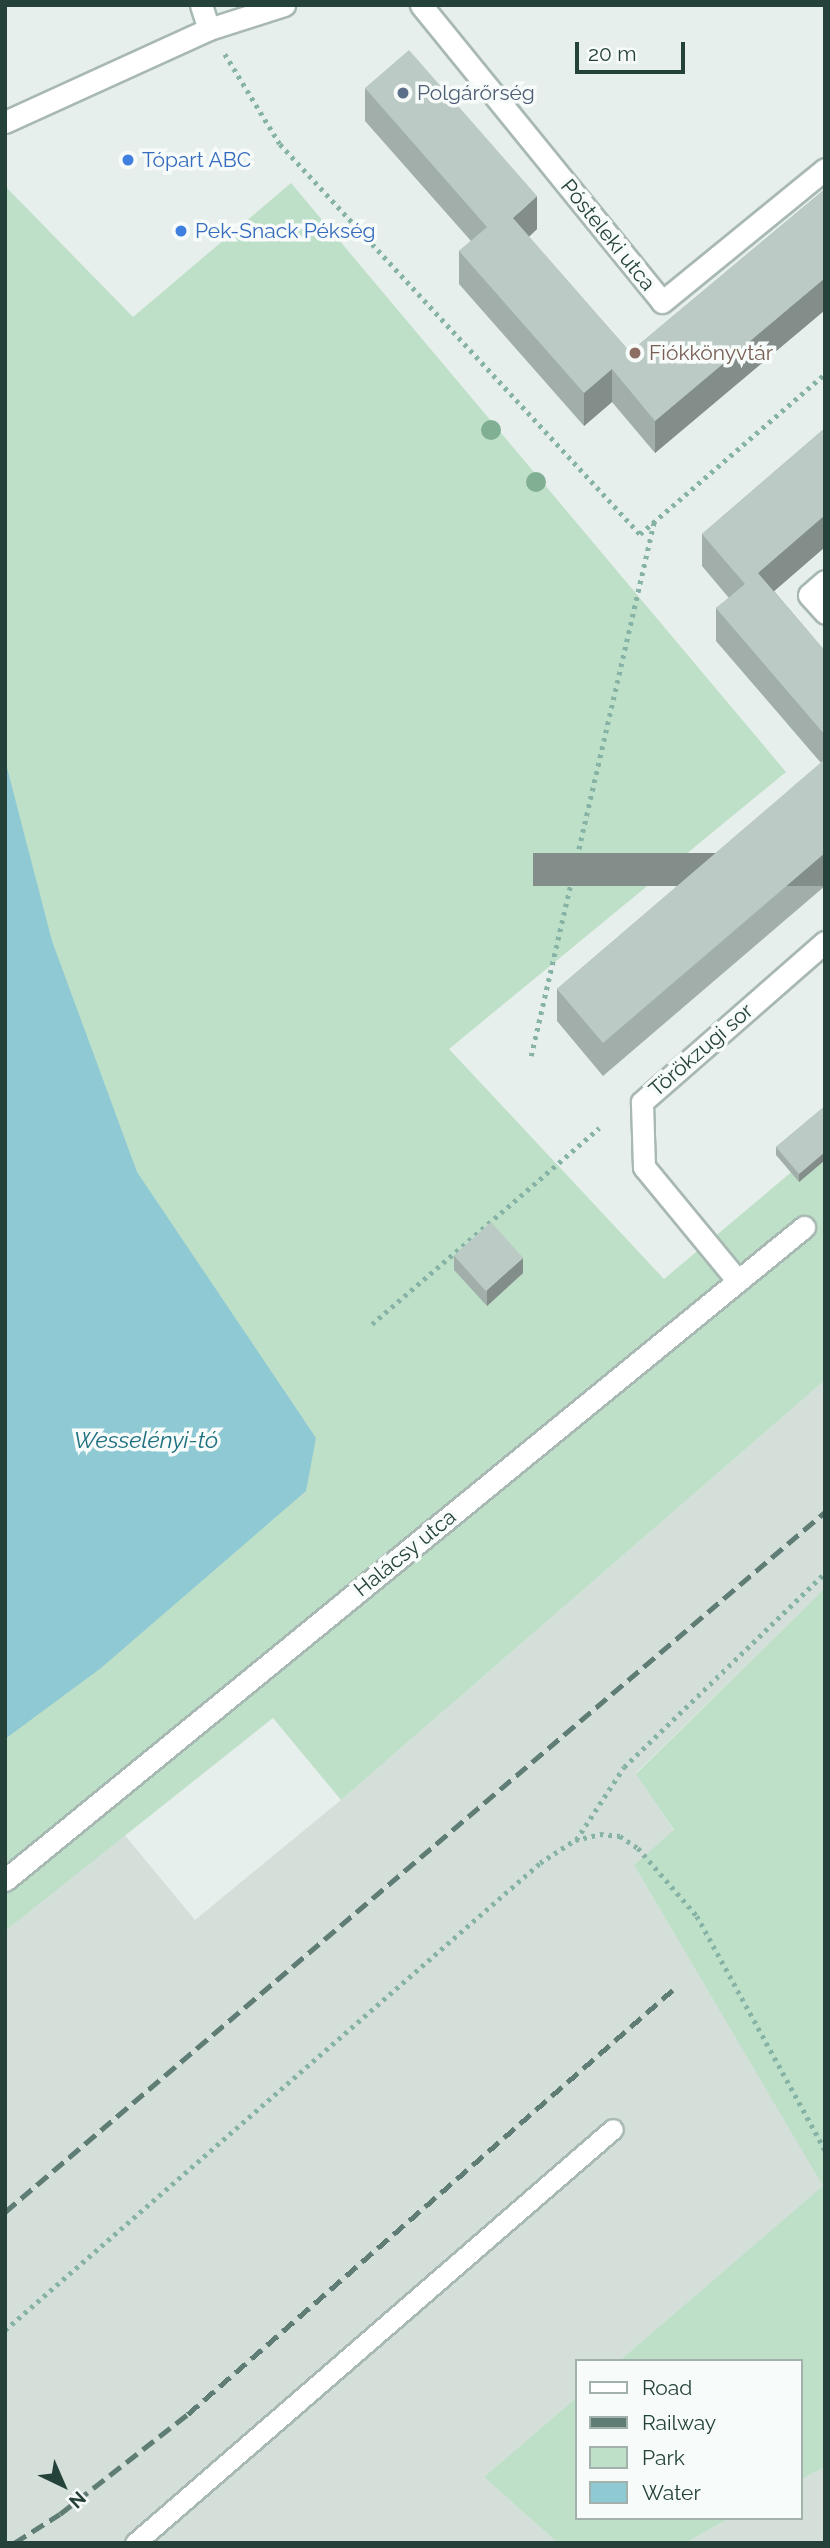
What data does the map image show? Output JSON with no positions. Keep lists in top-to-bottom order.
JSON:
{
  "streets": {
    "street": ["Pósteleki utca", "Törökzugi sor", "Halácsy utca"]
  },
  "crossings": [
    ["Törökzugi sor", "Halácsy utca"]
  ],
  "water": ["Wesselényi-tó"],
  "places": [
    "Polgárőrség",
    "Tópart ABC",
    "Pek-Snack Pékség",
    "Fiókkönyvtár"
  ],
  "legend": [
    "Road",
    "Railway",
    "Park",
    "Water"
  ],
  "scale_bar": "20 m",
  "north": "bottom right"
}
